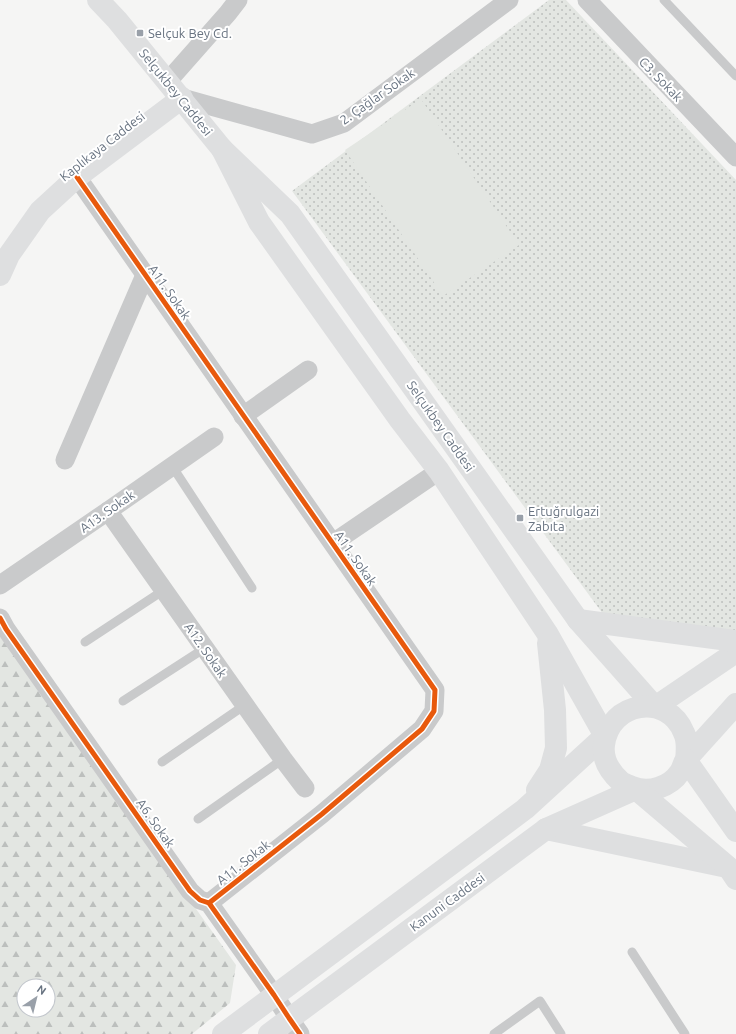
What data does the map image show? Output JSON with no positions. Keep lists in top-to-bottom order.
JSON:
{
  "streets": {
    "main road": ["Selçukbey Caddesi", "Kaplıkaya Caddesi", "Kanuni Caddesi"],
    "street": [
      "C3. Sokak",
      "2. Çağlar Sokak",
      "A11. Sokak",
      "A13. Sokak",
      "A12. Sokak",
      "A6. Sokak"
    ]
  },
  "crossings": [
    ["Selçukbey Caddesi", "2. Çağlar Sokak"],
    ["Selçukbey Caddesi", "Kaplıkaya Caddesi"],
    ["Selçukbey Caddesi", "Kanuni Caddesi"],
    ["2. Çağlar Sokak", "Kaplıkaya Caddesi"],
    ["Kaplıkaya Caddesi", "A11. Sokak"],
    ["A11. Sokak", "A6. Sokak"],
    ["A13. Sokak", "A12. Sokak"],
    ["A6. Sokak", "Kanuni Caddesi"]
  ],
  "places": {
    "transit": ["Selçuk Bey Cd.", "Ertuğrulgazi Zabıta"]
  },
  "north": "top right"
}
